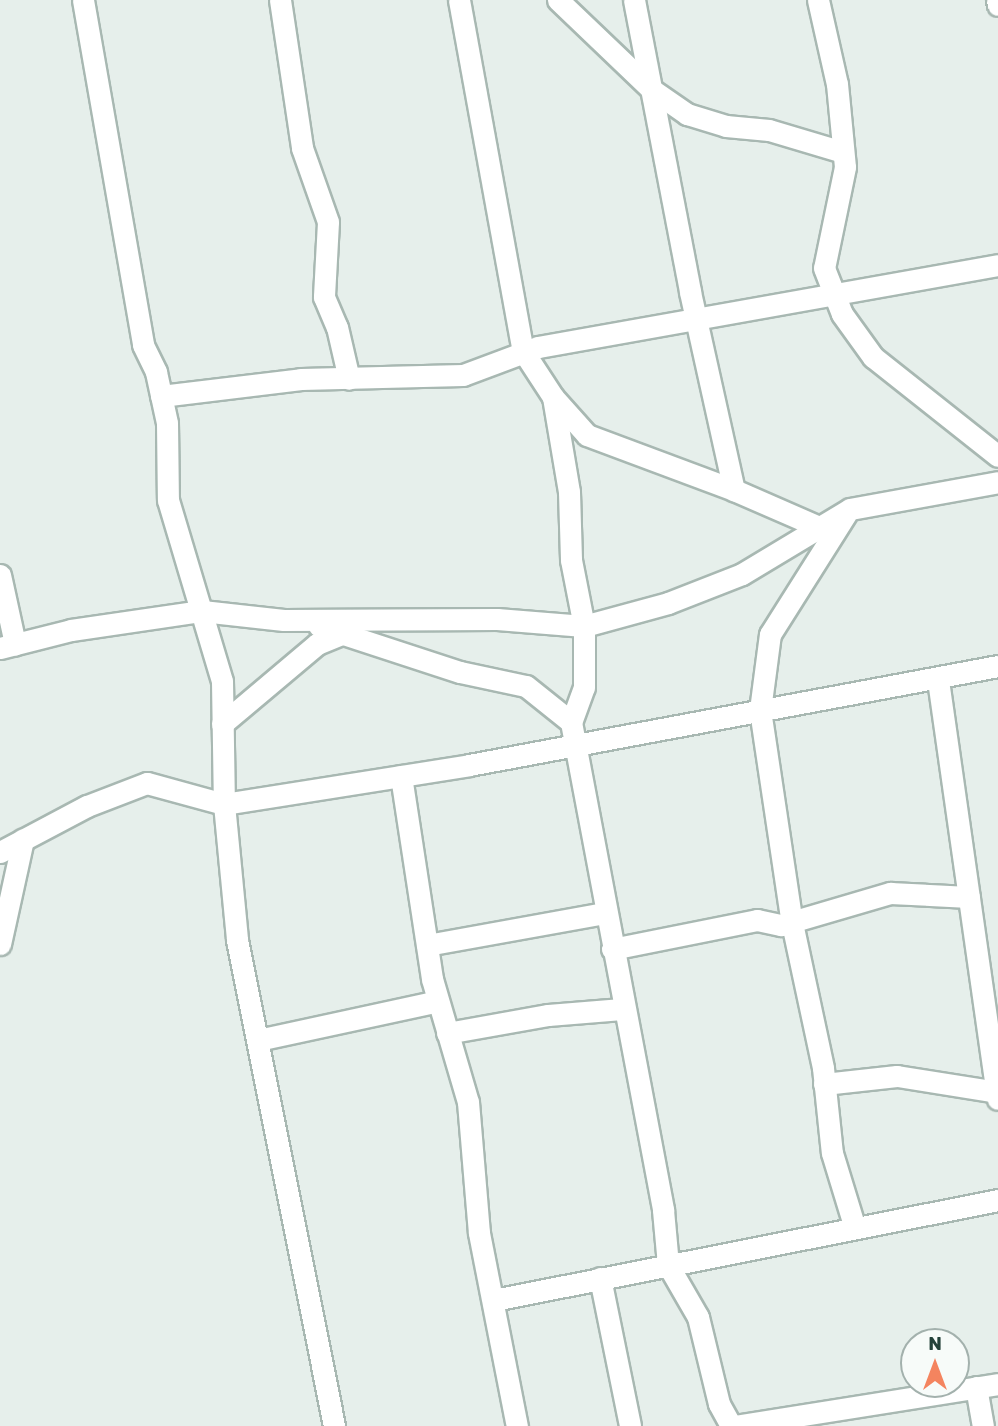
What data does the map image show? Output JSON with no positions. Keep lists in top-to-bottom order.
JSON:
{
  "north": "top"
}
